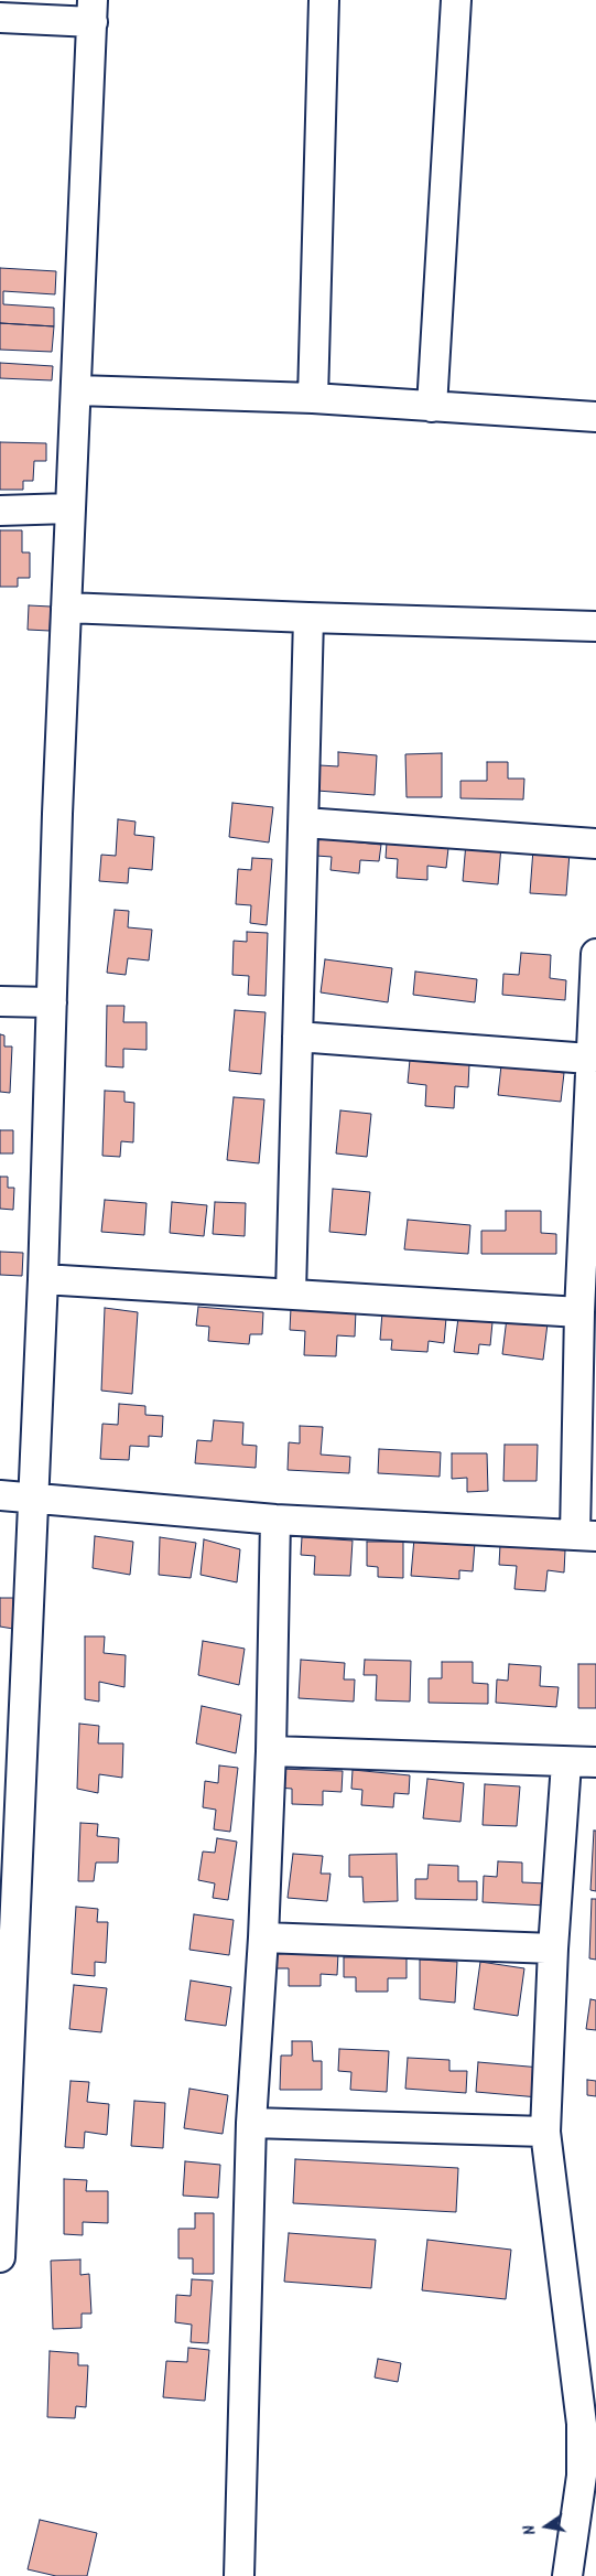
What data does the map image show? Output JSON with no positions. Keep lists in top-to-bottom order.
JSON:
{
  "north": "left"
}
